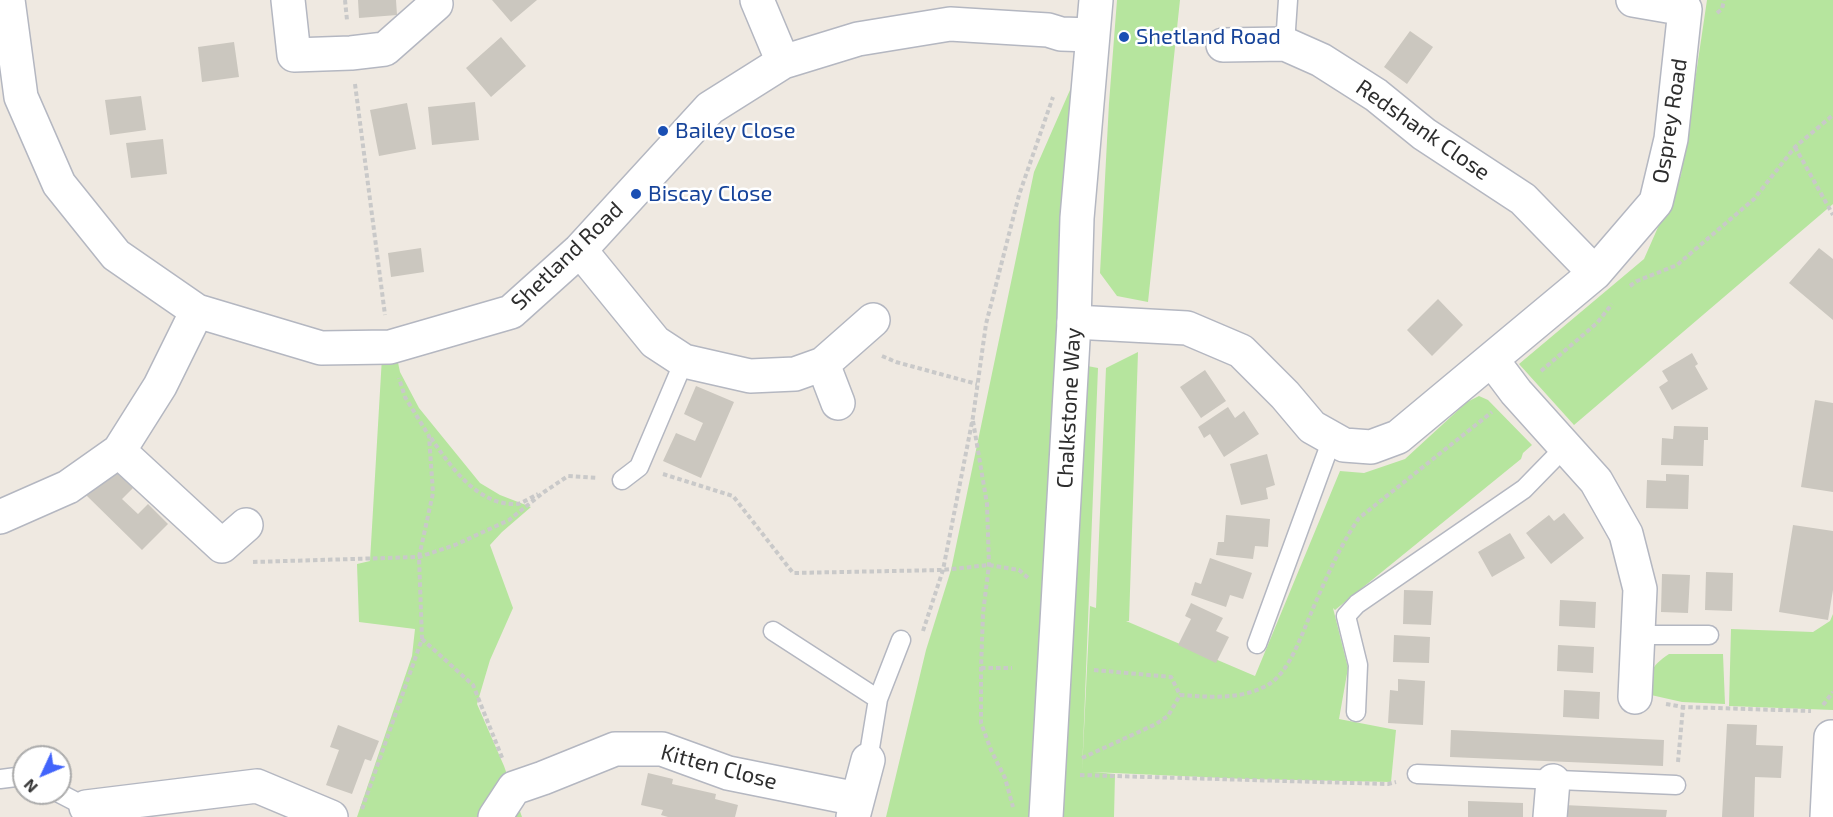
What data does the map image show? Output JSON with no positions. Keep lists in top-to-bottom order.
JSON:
{
  "streets": {
    "street": [
      "Osprey Road",
      "Redshank Close",
      "Shetland Road",
      "Chalkstone Way",
      "Kitten Close"
    ]
  },
  "crossings": [
    ["Osprey Road", "Redshank Close"],
    ["Osprey Road", "Chalkstone Way"],
    ["Shetland Road", "Chalkstone Way"]
  ],
  "places": ["Shetland Road", "Bailey Close", "Biscay Close"],
  "north": "bottom left"
}
